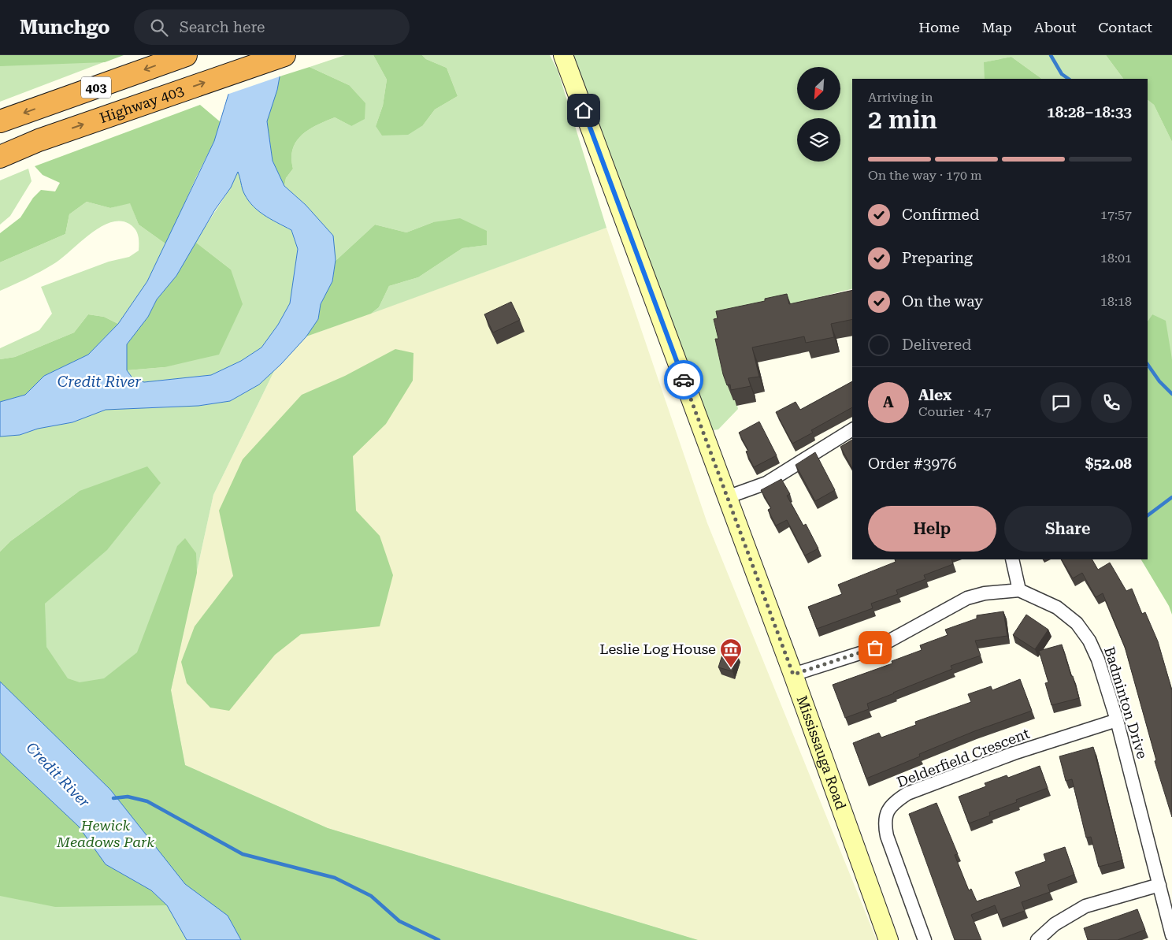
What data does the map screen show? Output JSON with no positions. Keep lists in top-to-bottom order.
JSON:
{
  "streets": {
    "highway": ["403", "Highway 403"],
    "main road": ["Mississauga Road"],
    "street": ["Badminton Drive", "Delderfield Crescent"]
  },
  "crossings": [
    ["Badminton Drive", "Mississauga Road"],
    ["Badminton Drive", "Delderfield Crescent"]
  ],
  "water": ["Credit River"],
  "parks": ["Hewick Meadows Park"],
  "places": {
    "museum": ["Leslie Log House"]
  },
  "north": "bottom left",
  "page": {
    "header": "Munchgo",
    "search": "Search here",
    "nav": [
      "Home",
      "Map",
      "About",
      "Contact"
    ],
    "heading": ["2 min", "Arriving in", "18:28–18:33"],
    "panel": [
      "Alex",
      "Courier · 4.7",
      "Order #3976",
      "$52.08"
    ],
    "bar": "On the way · 170 m",
    "list": [
      ["Confirmed", "17:57"],
      ["Preparing", "18:01"],
      ["On the way", "18:18"],
      "Delivered"
    ],
    "round": "A",
    "buttons": ["Help", "Share"]
  }
}
